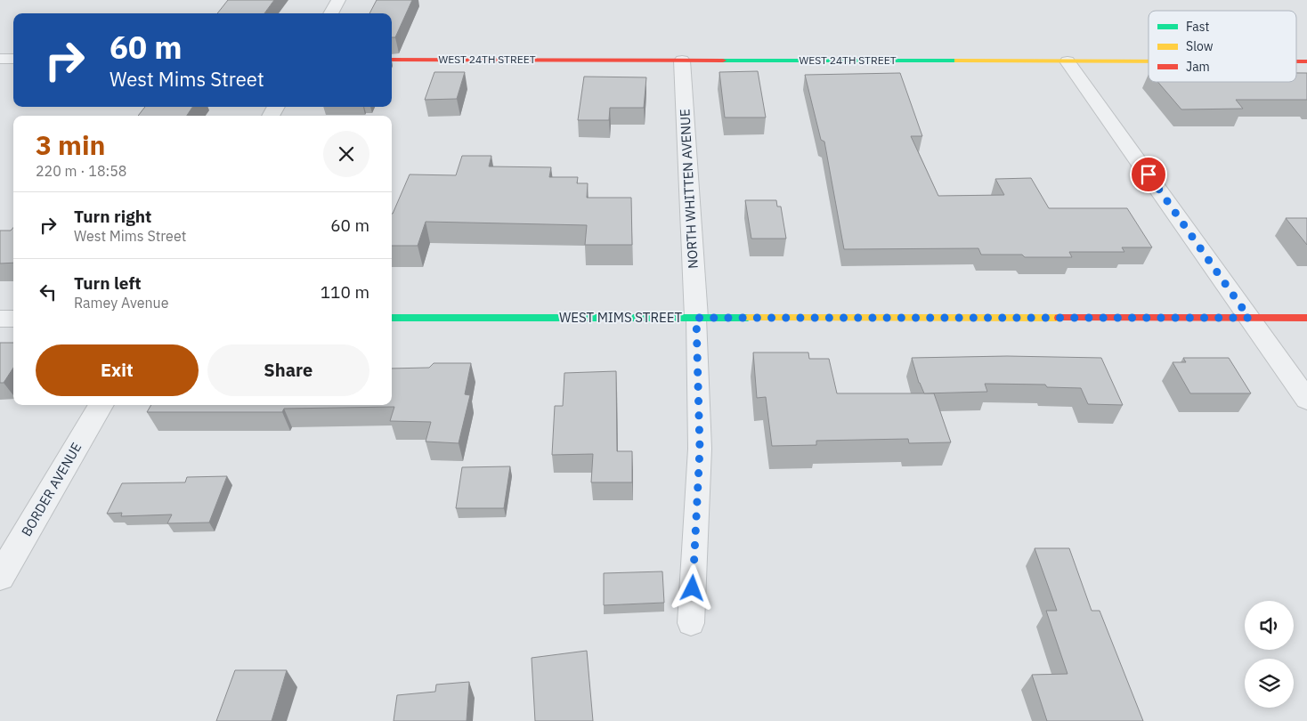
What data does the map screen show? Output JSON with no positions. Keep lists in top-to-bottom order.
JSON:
{
  "streets": {
    "street": [
      "WEST 24TH STREET",
      "NORTH WHITTEN AVENUE",
      "WEST MIMS STREET",
      "BORDER AVENUE"
    ]
  },
  "crossings": [
    ["WEST 24TH STREET", "NORTH WHITTEN AVENUE"],
    ["NORTH WHITTEN AVENUE", "WEST MIMS STREET"]
  ],
  "legend": ["Fast", "Slow", "Jam"],
  "page": {
    "turn": ["60 m", "West Mims Street"],
    "heading": ["3 min", "220 m · 18:58"],
    "list": [
      {
        "name": "Turn right",
        "note": "West Mims Street",
        "value": "60 m"
      },
      {
        "name": "Turn left",
        "note": "Ramey Avenue",
        "value": "110 m"
      }
    ],
    "buttons": ["Exit", "Share"]
  }
}
